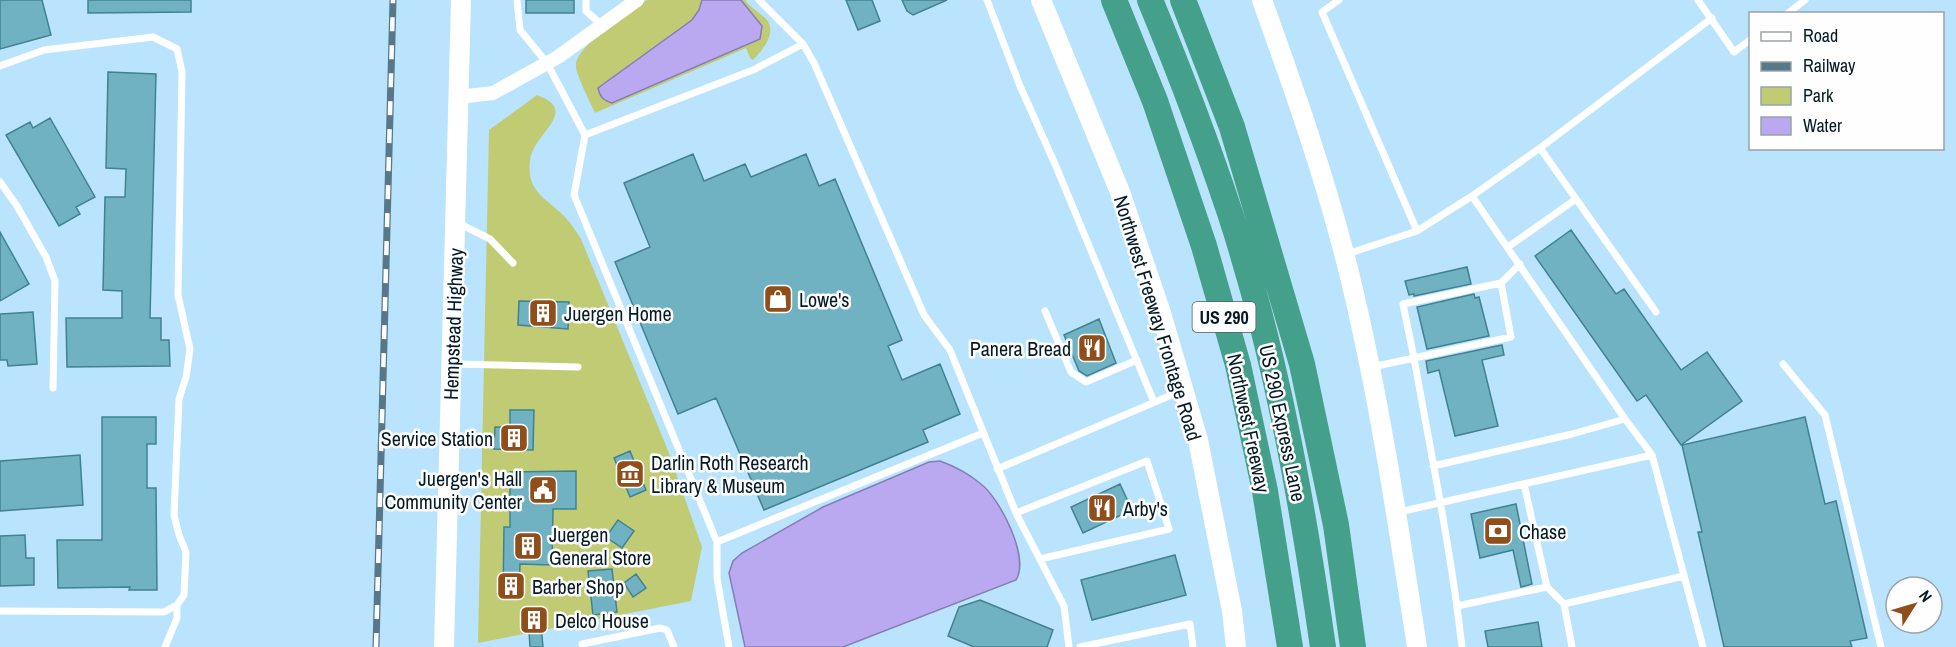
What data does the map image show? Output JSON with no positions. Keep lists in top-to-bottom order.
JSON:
{
  "streets": {
    "highway": ["US 290", "Northwest Freeway", "US 290 Express Lane"],
    "main road": ["Northwest Freeway Frontage Road", "Hempstead Highway"]
  },
  "places": {
    "shop": ["Lowe's"],
    "building": [
      "Juergen Home",
      "Service Station",
      "Juergen General Store",
      "Barber Shop",
      "Delco House"
    ],
    "restaurant": ["Panera Bread", "Arby's"],
    "museum": ["Darlin Roth Research Library & Museum"],
    "public building": ["Juergen's Hall Community Center"],
    "bank": ["Chase"]
  },
  "legend": [
    "Road",
    "Railway",
    "Park",
    "Water"
  ],
  "north": "top right"
}
